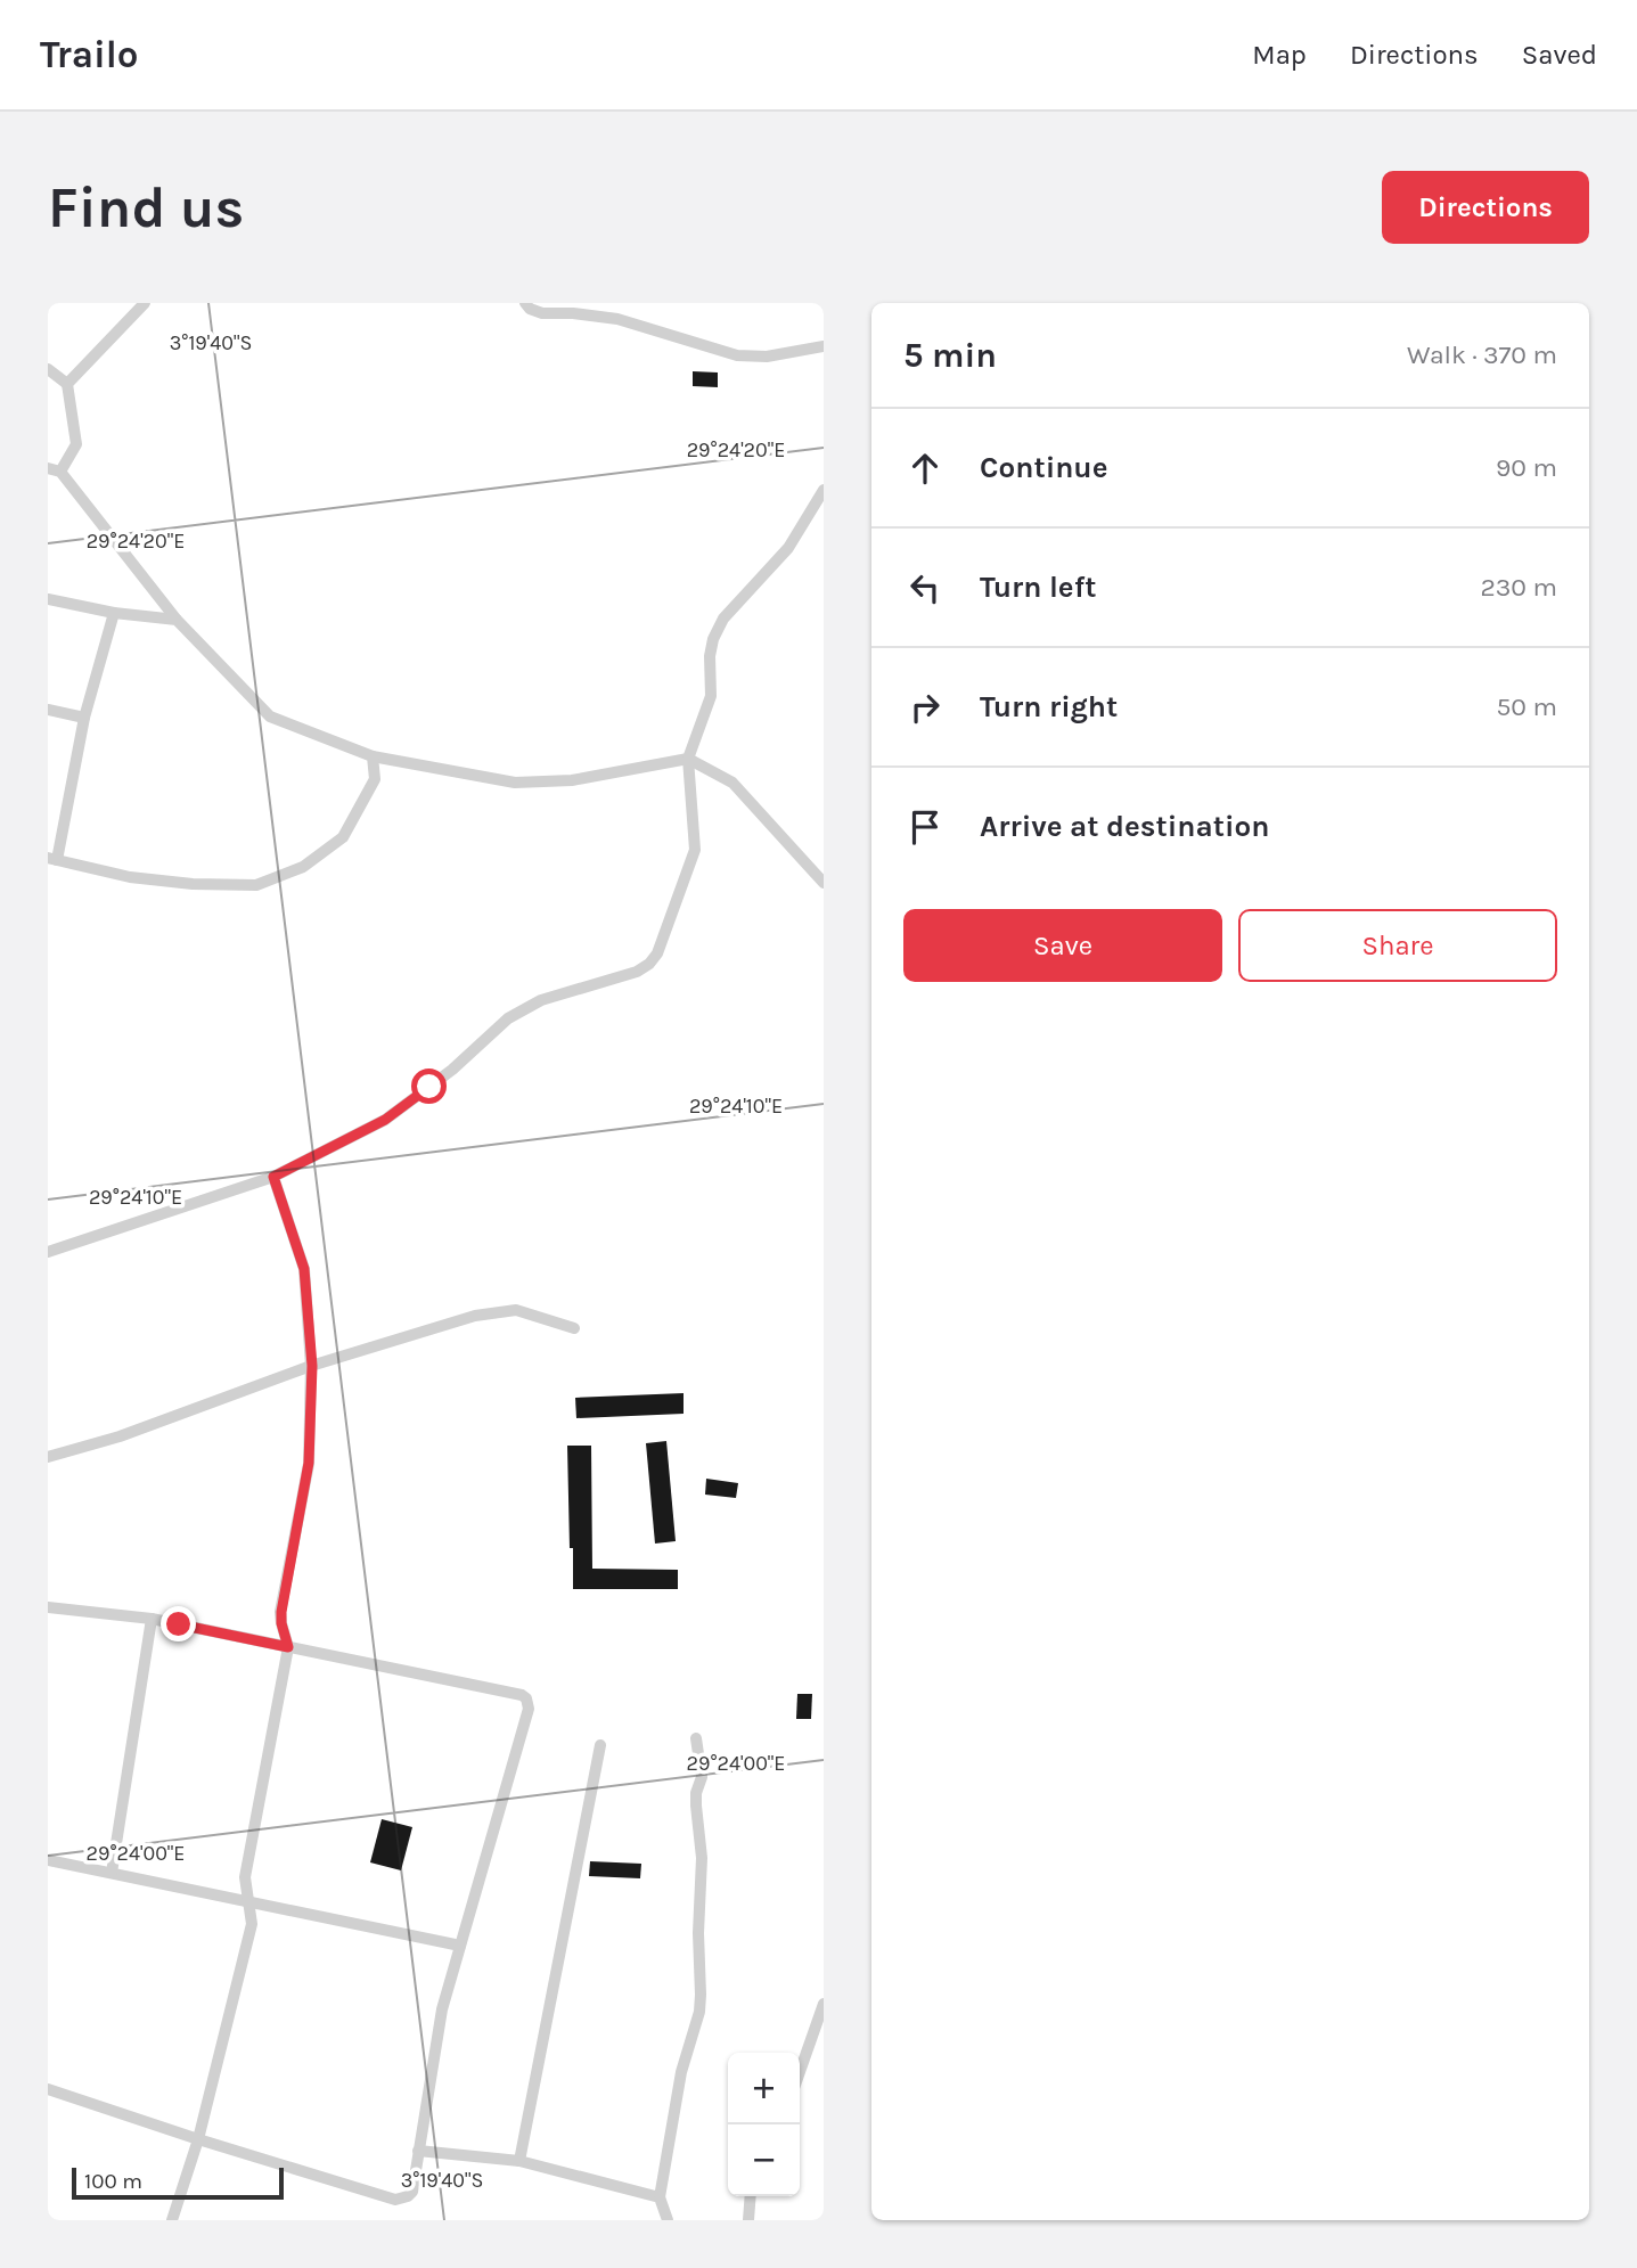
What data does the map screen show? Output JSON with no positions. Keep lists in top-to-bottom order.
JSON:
{
  "scale_bar": "100 m",
  "page": {
    "header": "Trailo",
    "nav": ["Map", "Directions", "Saved"],
    "buttons": [
      "Directions",
      ["Save", "Share"]
    ],
    "title": "Find us",
    "heading": ["5 min", "Walk · 370 m"],
    "list": [
      ["Continue", "90 m"],
      ["Turn left", "230 m"],
      ["Turn right", "50 m"],
      "Arrive at destination"
    ],
    "map_buttons": ["+", "−"],
    "scale": "100 m"
  },
  "coordinates": [
    "3°19'40\"S",
    "29°24'20\"E",
    "29°24'10\"E",
    "29°24'00\"E"
  ]
}
